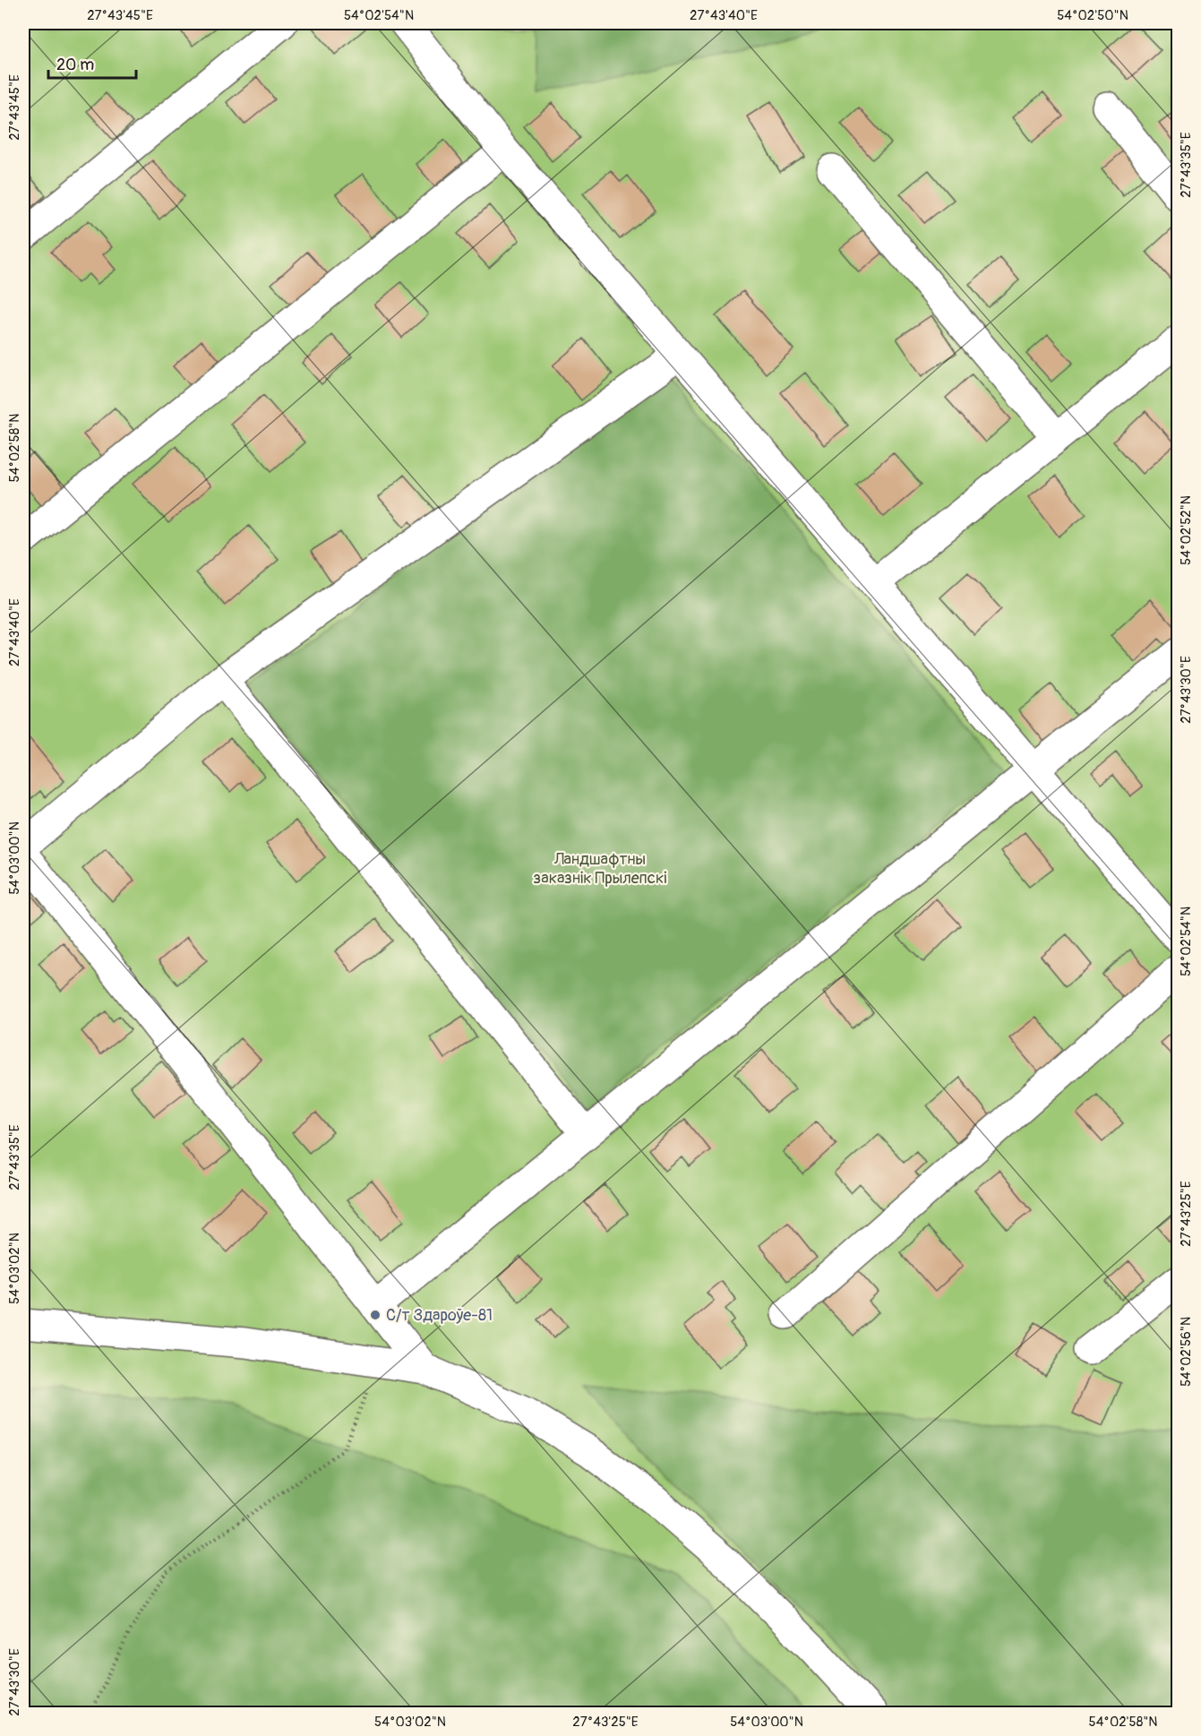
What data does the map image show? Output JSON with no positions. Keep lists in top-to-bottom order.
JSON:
{
  "parks": ["Ландшафтны заказнік Прылепскі"],
  "places": ["С/т Здароўе-81"],
  "scale_bar": "20 m",
  "coordinates": [
    "27°43'45\"E",
    "54°02'54\"N",
    "27°43'40\"E",
    "54°02'50\"N",
    "27°43'35\"E",
    "54°02'58\"N",
    "54°02'52\"N",
    "27°43'30\"E",
    "54°03'00\"N",
    "27°43'25\"E",
    "54°03'02\"N",
    "54°02'56\"N"
  ]
}
